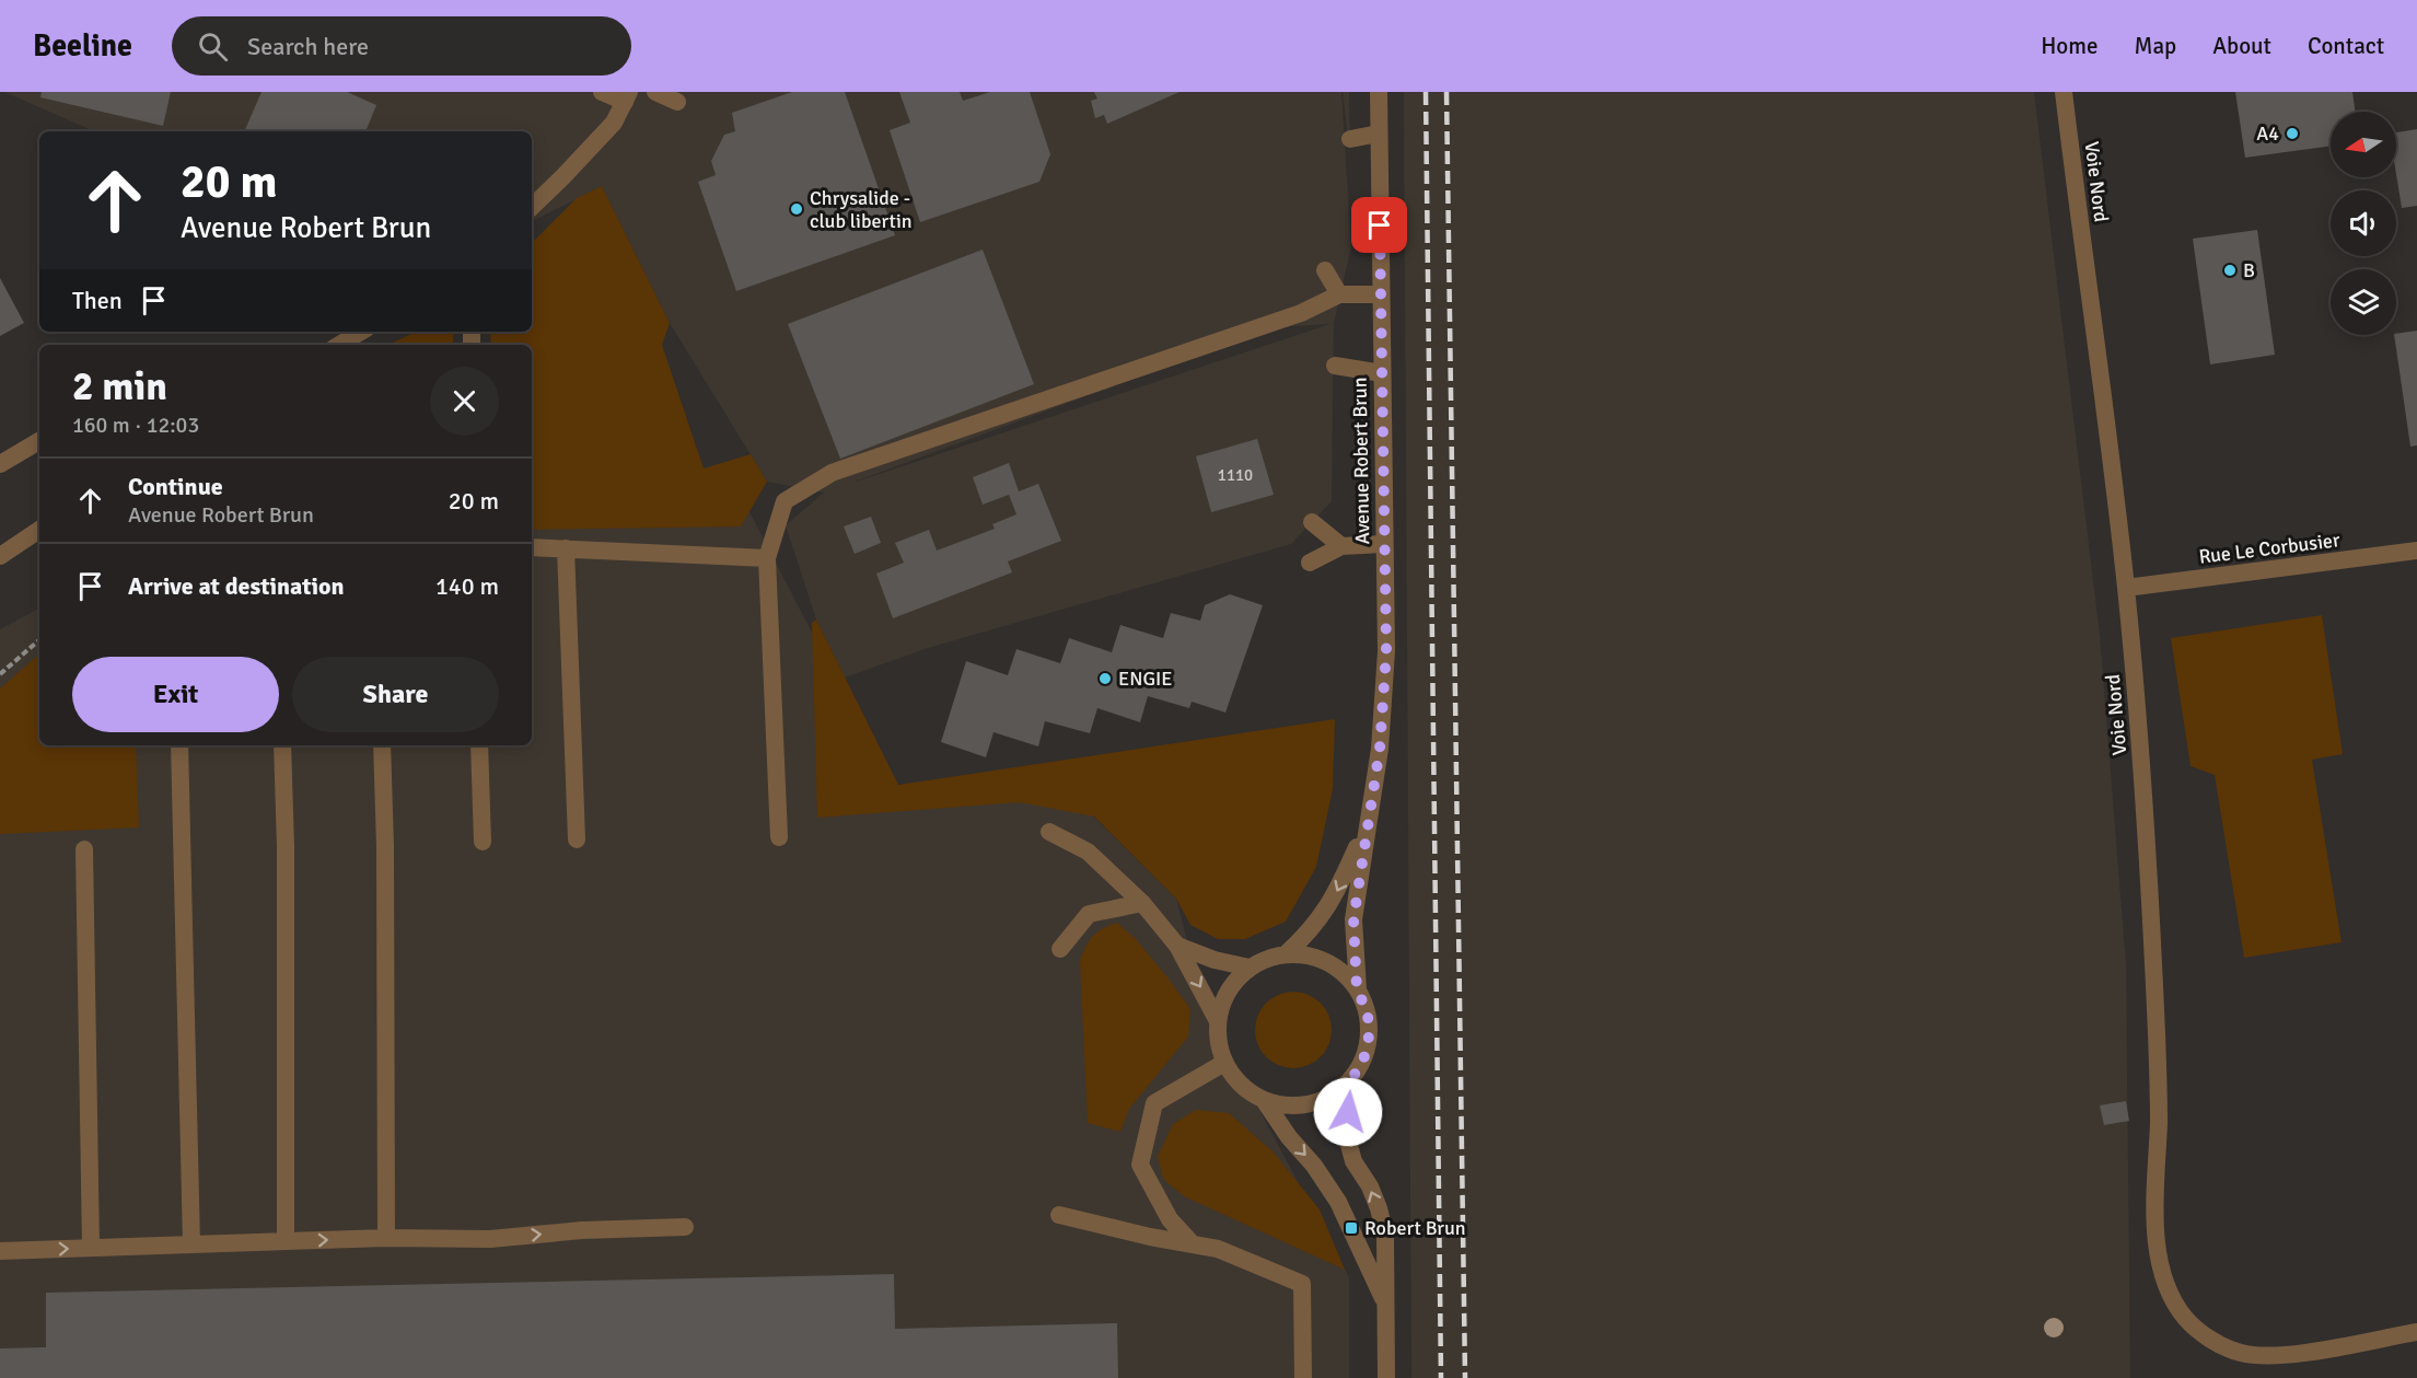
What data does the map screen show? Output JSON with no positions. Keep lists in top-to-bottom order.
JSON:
{
  "streets": {
    "street": ["Voie Nord", "Avenue Robert Brun", "Rue Le Corbusier"]
  },
  "crossings": [
    ["Voie Nord", "Rue Le Corbusier"]
  ],
  "places": {
    "other": [
      "A4",
      "Chrysalide - club libertin",
      "B",
      "ENGIE"
    ],
    "transit": ["Robert Brun"]
  },
  "house_numbers": ["1110"],
  "north": "left",
  "page": {
    "header": "Beeline",
    "search": "Search here",
    "nav": [
      "Home",
      "Map",
      "About",
      "Contact"
    ],
    "turn": ["20 m", "Avenue Robert Brun"],
    "then": "Then",
    "heading": ["2 min", "160 m · 12:03"],
    "list": [
      {
        "name": "Continue",
        "note": "Avenue Robert Brun",
        "value": "20 m"
      },
      {
        "name": "Arrive at destination",
        "value": "140 m"
      }
    ],
    "buttons": ["Exit", "Share"]
  }
}
